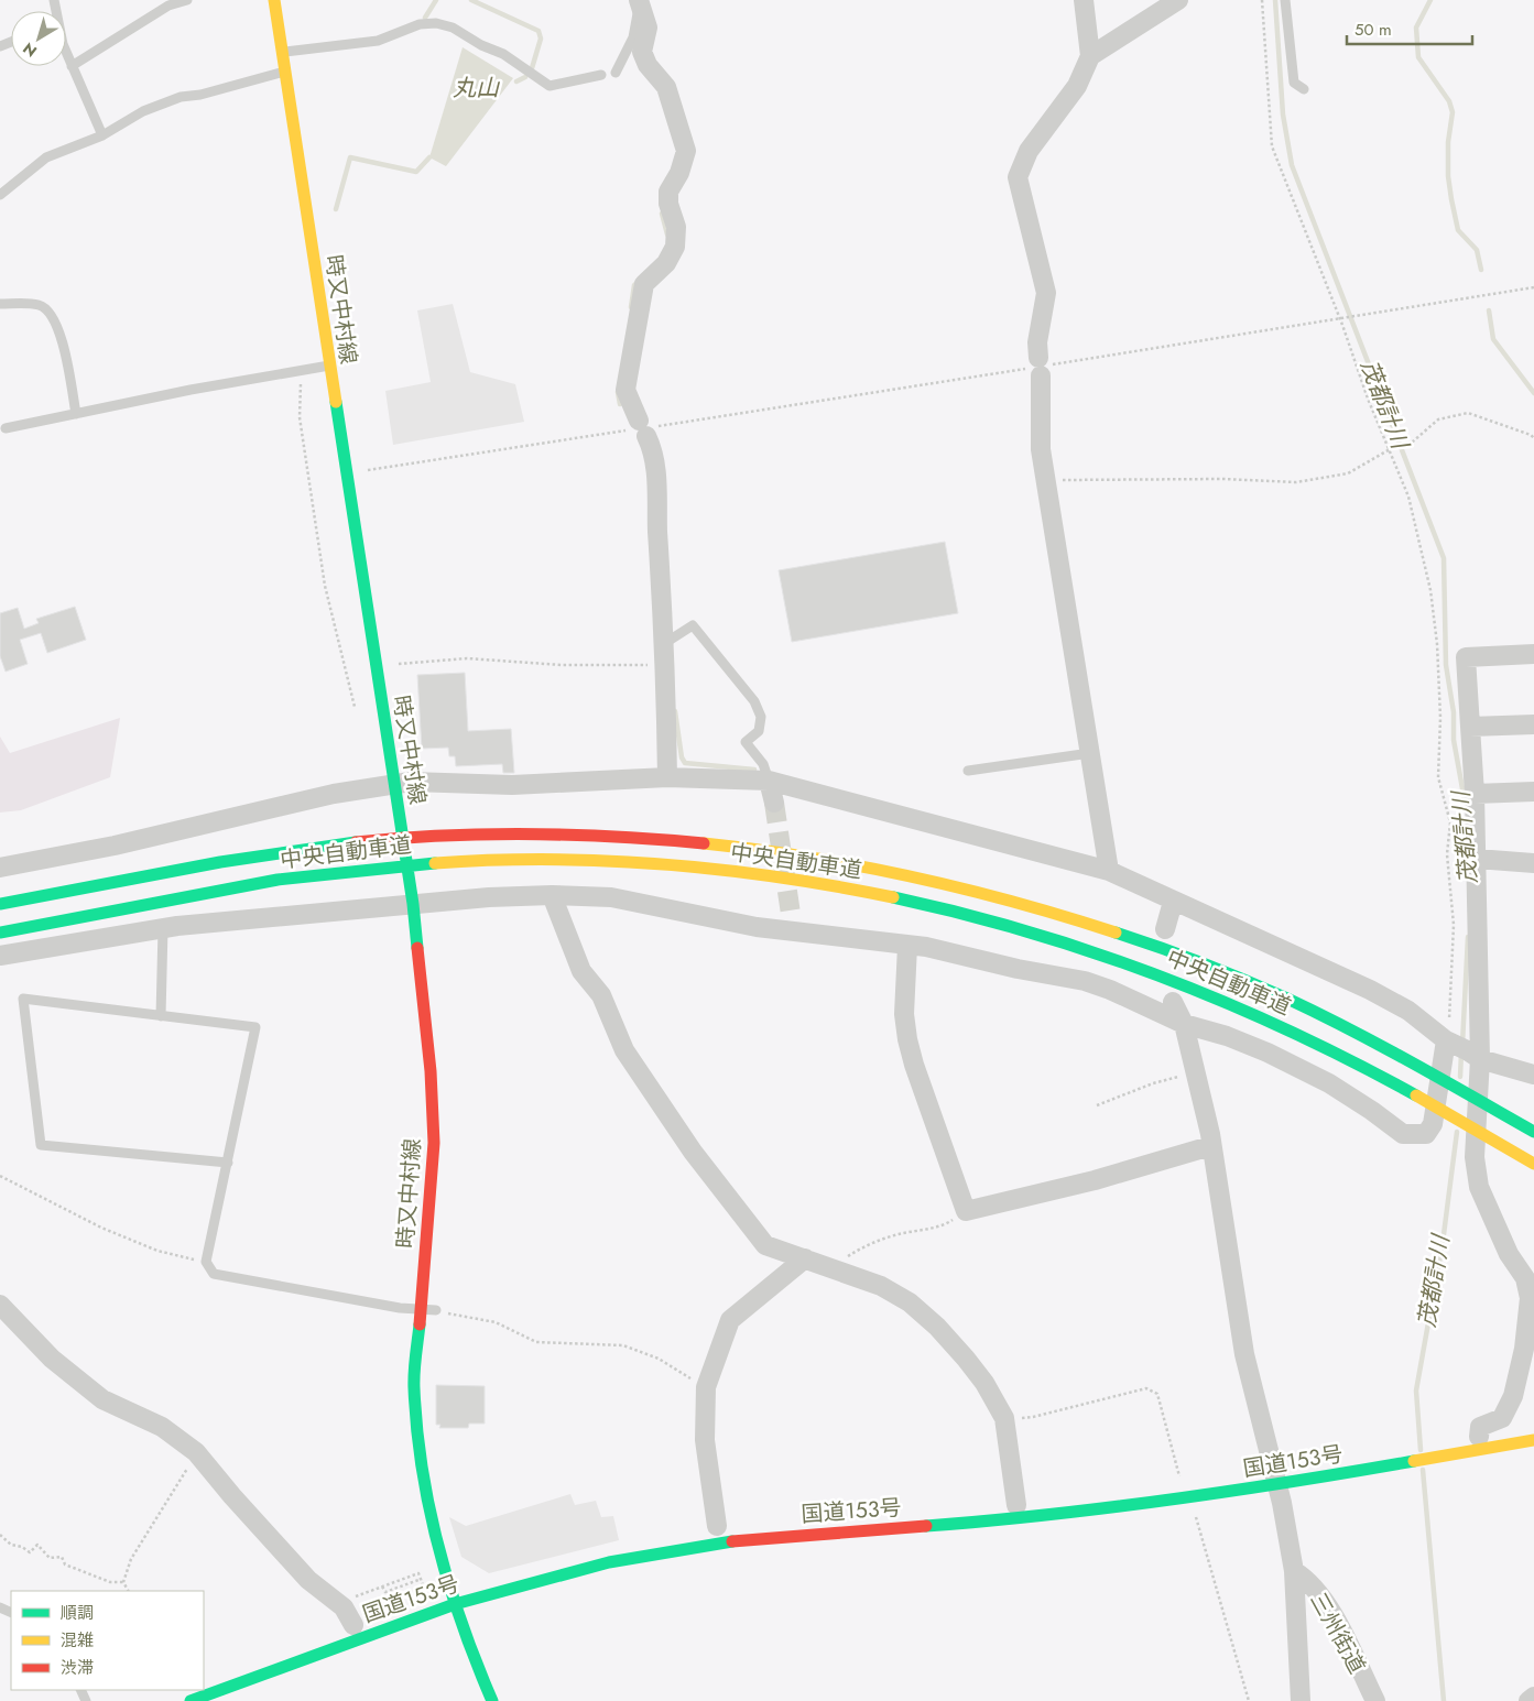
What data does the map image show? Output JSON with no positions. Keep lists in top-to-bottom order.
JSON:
{
  "streets": {
    "main road": ["時又中村線", "中央自動車道", "国道153号"],
    "street": ["三州街道"]
  },
  "crossings": [
    ["時又中村線", "国道153号"]
  ],
  "water": ["丸山", "茂都計川"],
  "legend": ["順調", "混雑", "渋滞"],
  "scale_bar": "50 m",
  "north": "bottom left"
}
